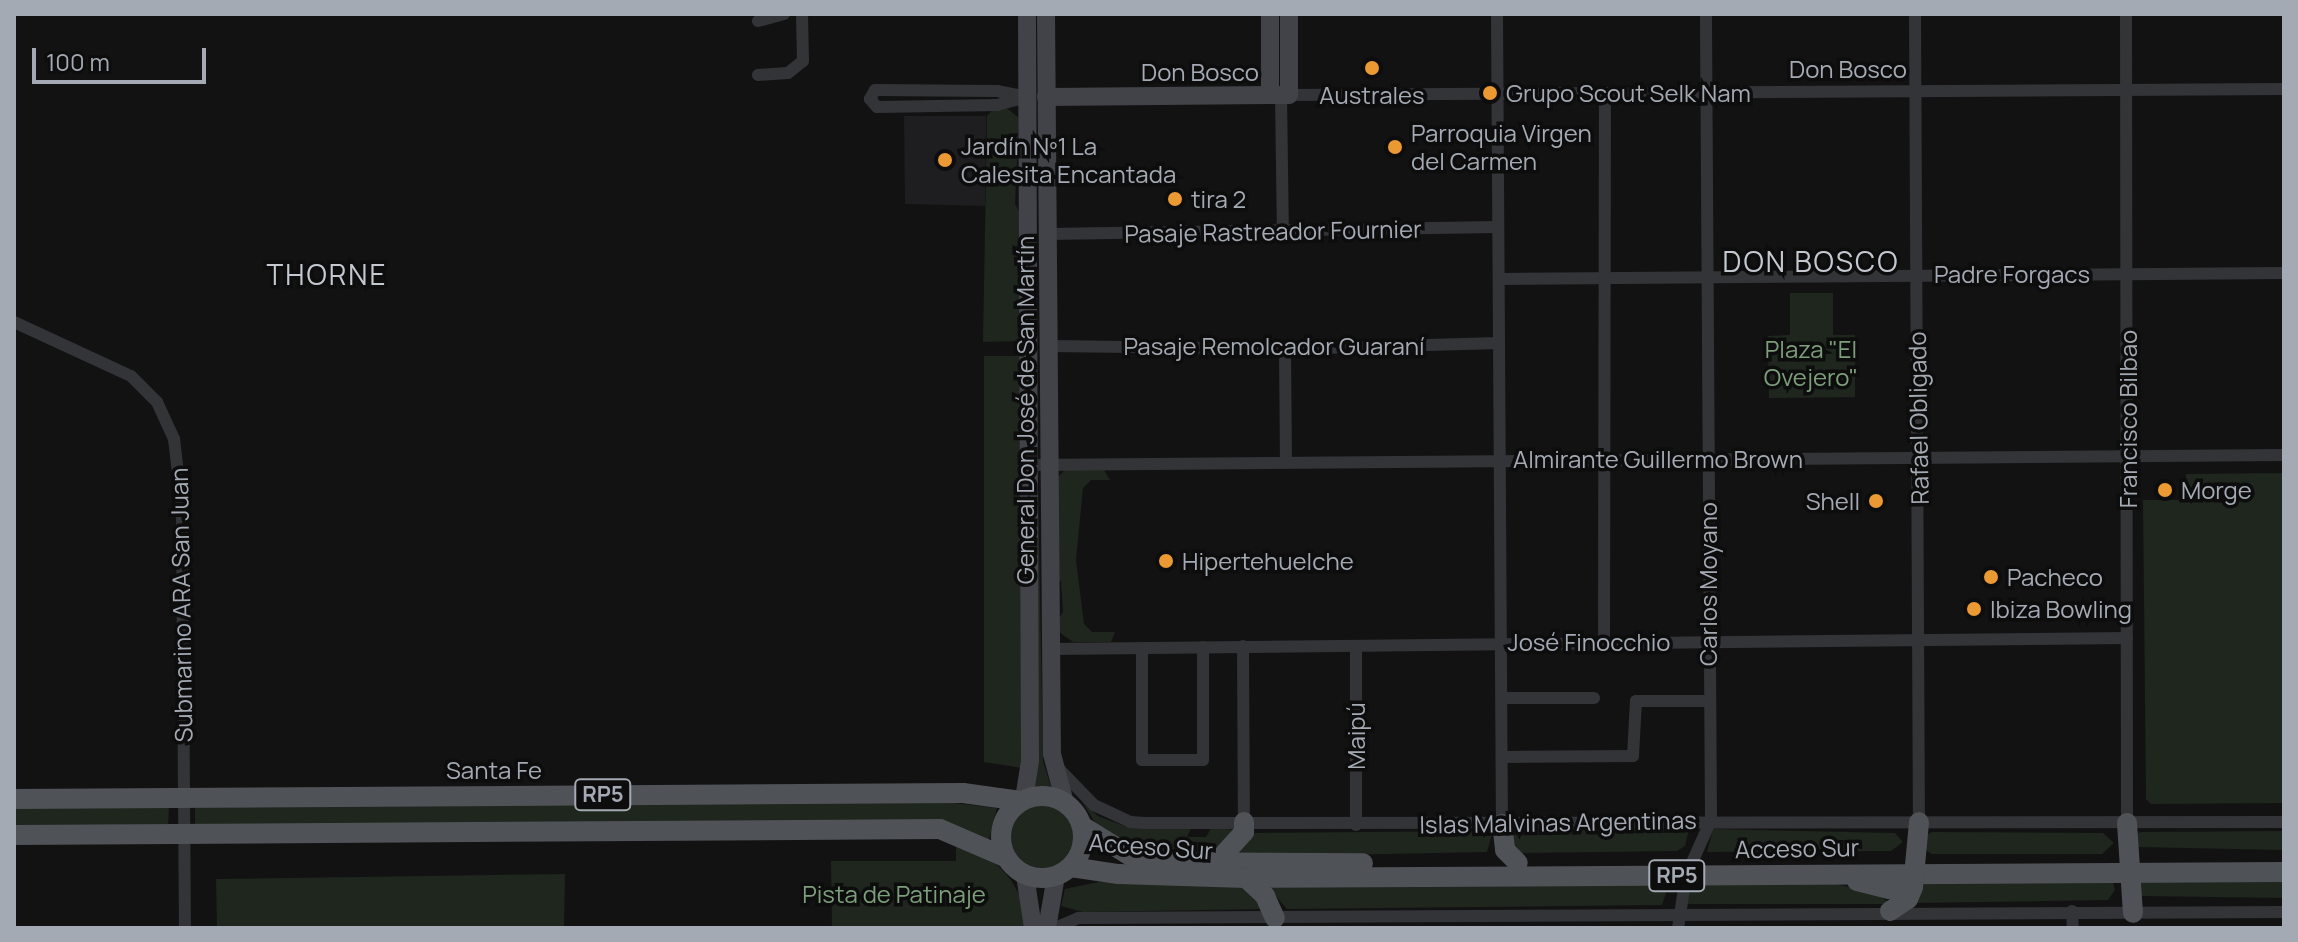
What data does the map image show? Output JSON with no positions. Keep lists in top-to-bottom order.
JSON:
{
  "streets": {
    "main road": [
      "Don Bosco",
      "General Don José de San Martín",
      "Santa Fe",
      "RP5",
      "Acceso Sur"
    ],
    "street": [
      "Pasaje Rastreador Fournier",
      "Padre Forgacs",
      "Pasaje Remolcador Guaraní",
      "Rafael Obligado",
      "Francisco Bilbao",
      "Almirante Guillermo Brown",
      "Carlos Moyano",
      "Submarino ARA San Juan",
      "José Finocchio",
      "Maipú",
      "Islas Malvinas Argentinas"
    ]
  },
  "crossings": [
    ["Don Bosco", "General Don José de San Martín"],
    ["Don Bosco", "Rafael Obligado"],
    ["Don Bosco", "Francisco Bilbao"],
    ["Don Bosco", "Carlos Moyano"],
    ["Pasaje Rastreador Fournier", "General Don José de San Martín"],
    ["Padre Forgacs", "Rafael Obligado"],
    ["Padre Forgacs", "Francisco Bilbao"],
    ["Padre Forgacs", "Carlos Moyano"],
    ["Pasaje Remolcador Guaraní", "General Don José de San Martín"],
    ["General Don José de San Martín", "Almirante Guillermo Brown"],
    ["General Don José de San Martín", "José Finocchio"],
    ["General Don José de San Martín", "Santa Fe"],
    ["General Don José de San Martín", "RP5"],
    ["General Don José de San Martín", "Islas Malvinas Argentinas"],
    ["General Don José de San Martín", "Acceso Sur"],
    ["Rafael Obligado", "Almirante Guillermo Brown"],
    ["Rafael Obligado", "José Finocchio"],
    ["Rafael Obligado", "Islas Malvinas Argentinas"],
    ["Francisco Bilbao", "Almirante Guillermo Brown"],
    ["Francisco Bilbao", "José Finocchio"],
    ["Francisco Bilbao", "Islas Malvinas Argentinas"],
    ["Almirante Guillermo Brown", "Carlos Moyano"],
    ["Carlos Moyano", "José Finocchio"],
    ["Carlos Moyano", "Islas Malvinas Argentinas"],
    ["Carlos Moyano", "Acceso Sur"],
    ["Submarino ARA San Juan", "Santa Fe"],
    ["Submarino ARA San Juan", "RP5"],
    ["José Finocchio", "Maipú"],
    ["Maipú", "Islas Malvinas Argentinas"],
    ["Santa Fe", "RP5"],
    ["Santa Fe", "Acceso Sur"],
    ["RP5", "Acceso Sur"]
  ],
  "districts": ["DON BOSCO", "THORNE"],
  "parks": ["Plaza \"El Ovejero\"", "Pista de Patinaje"],
  "places": [
    "Australes",
    "Grupo Scout Selk Nam",
    "Parroquia Virgen del Carmen",
    "Jardín Nº1 La Calesita Encantada",
    "tira 2",
    "Morge",
    "Shell",
    "Hipertehuelche",
    "Pacheco",
    "Ibiza Bowling"
  ],
  "scale_bar": "100 m"
}
